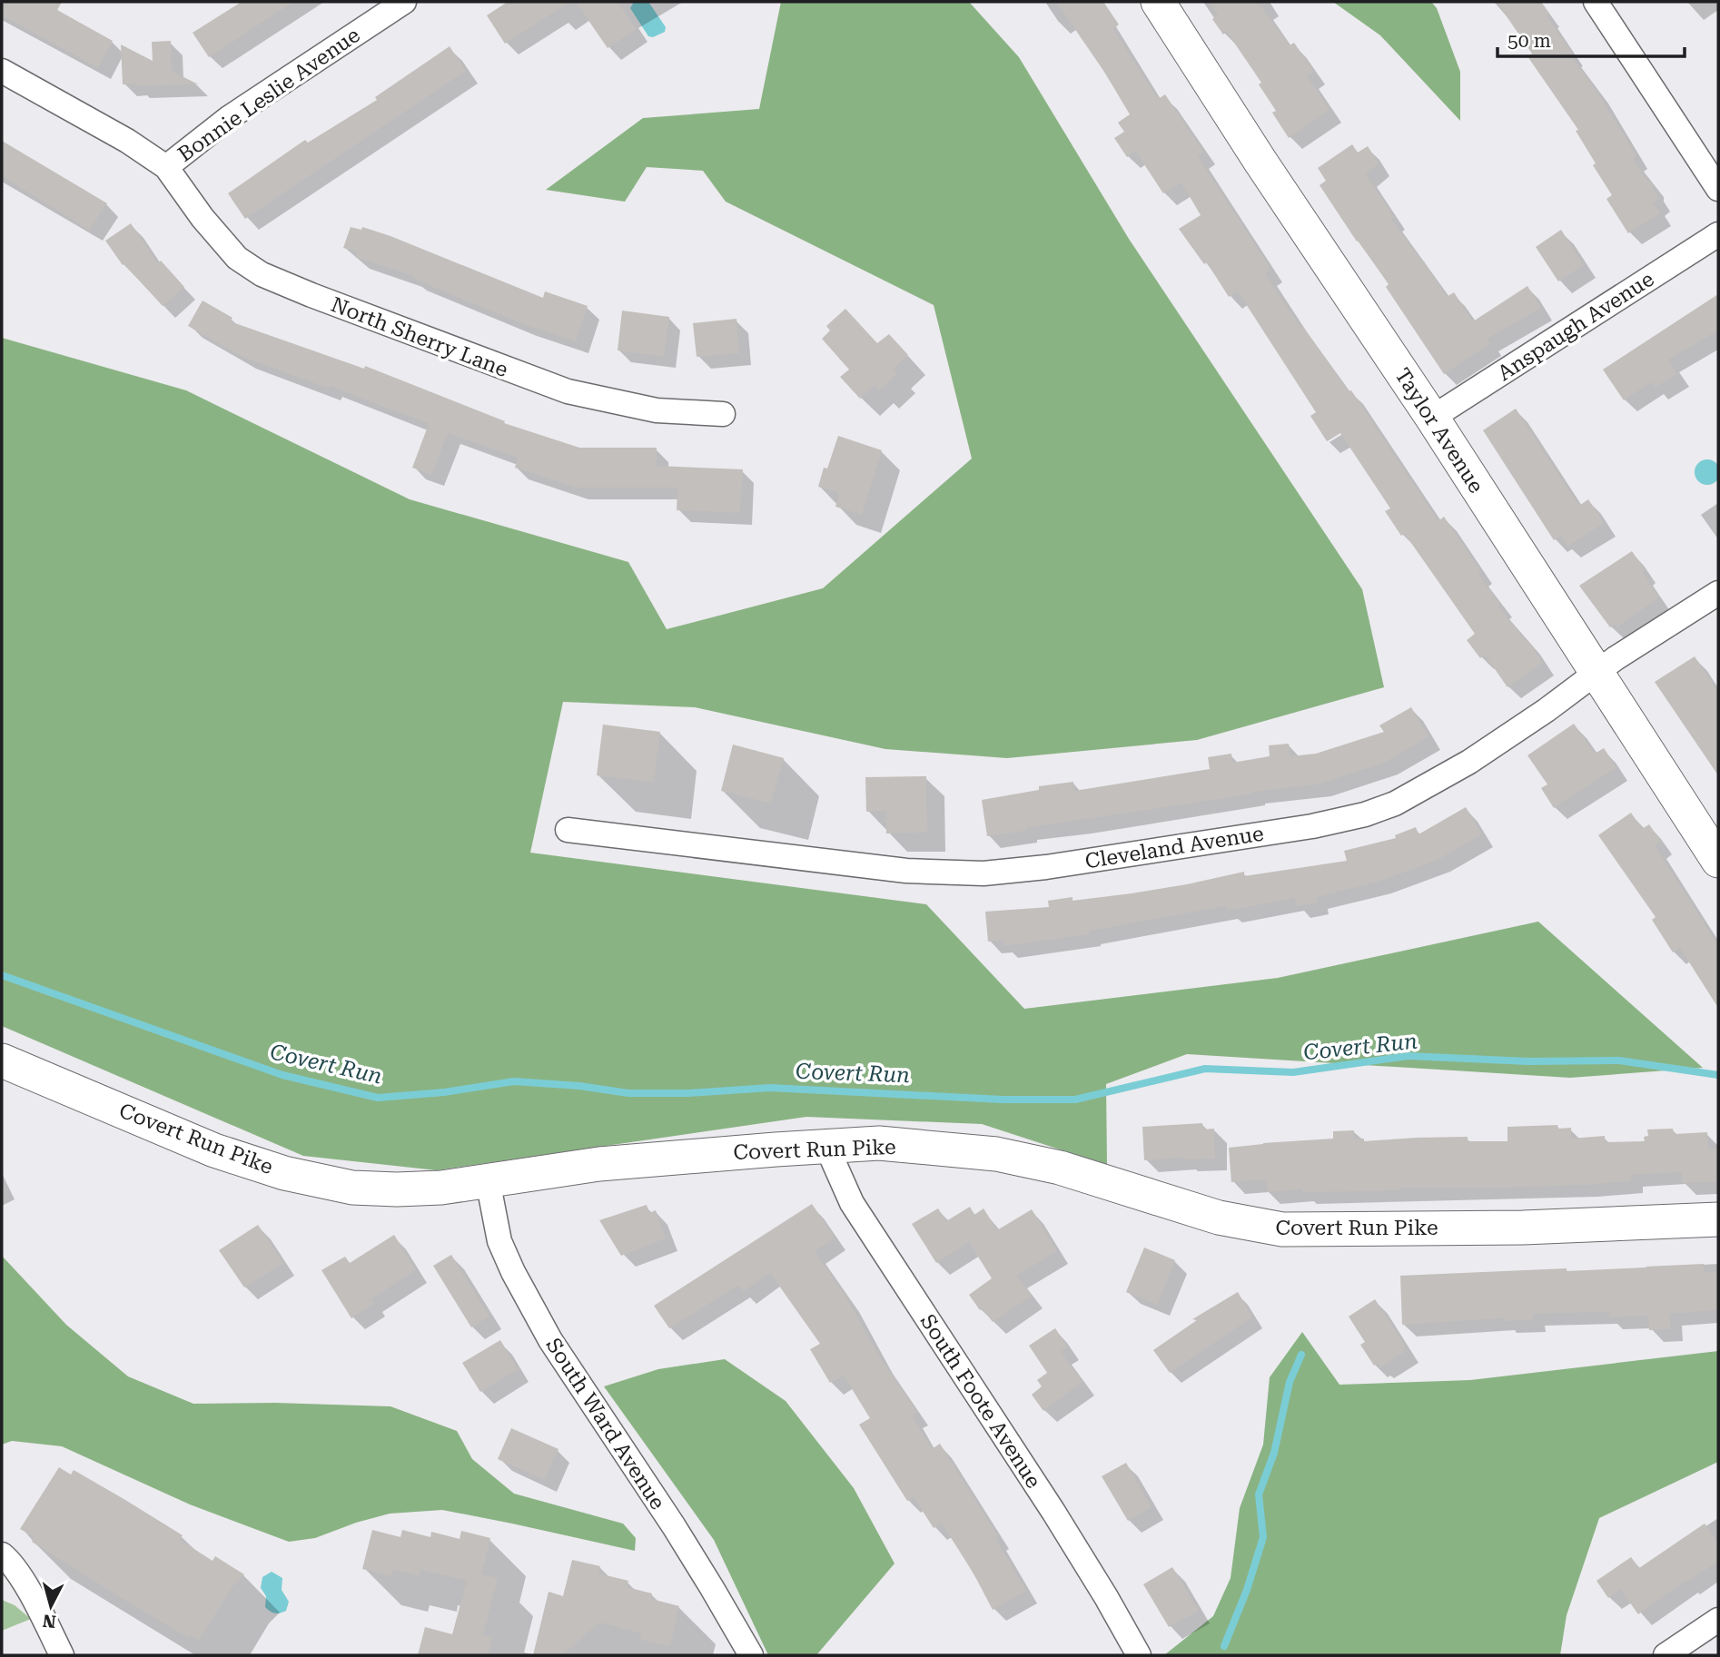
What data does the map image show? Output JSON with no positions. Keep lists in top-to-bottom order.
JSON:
{
  "streets": {
    "street": [
      "Bonnie Leslie Avenue",
      "Anspaugh Avenue",
      "North Sherry Lane",
      "Taylor Avenue",
      "Cleveland Avenue",
      "Covert Run Pike",
      "South Foote Avenue",
      "South Ward Avenue"
    ]
  },
  "crossings": [
    ["Bonnie Leslie Avenue", "North Sherry Lane"],
    ["Anspaugh Avenue", "Taylor Avenue"],
    ["Taylor Avenue", "Cleveland Avenue"],
    ["Covert Run Pike", "South Foote Avenue"],
    ["Covert Run Pike", "South Ward Avenue"]
  ],
  "water": ["Covert Run"],
  "scale_bar": "50 m",
  "north": "bottom"
}
